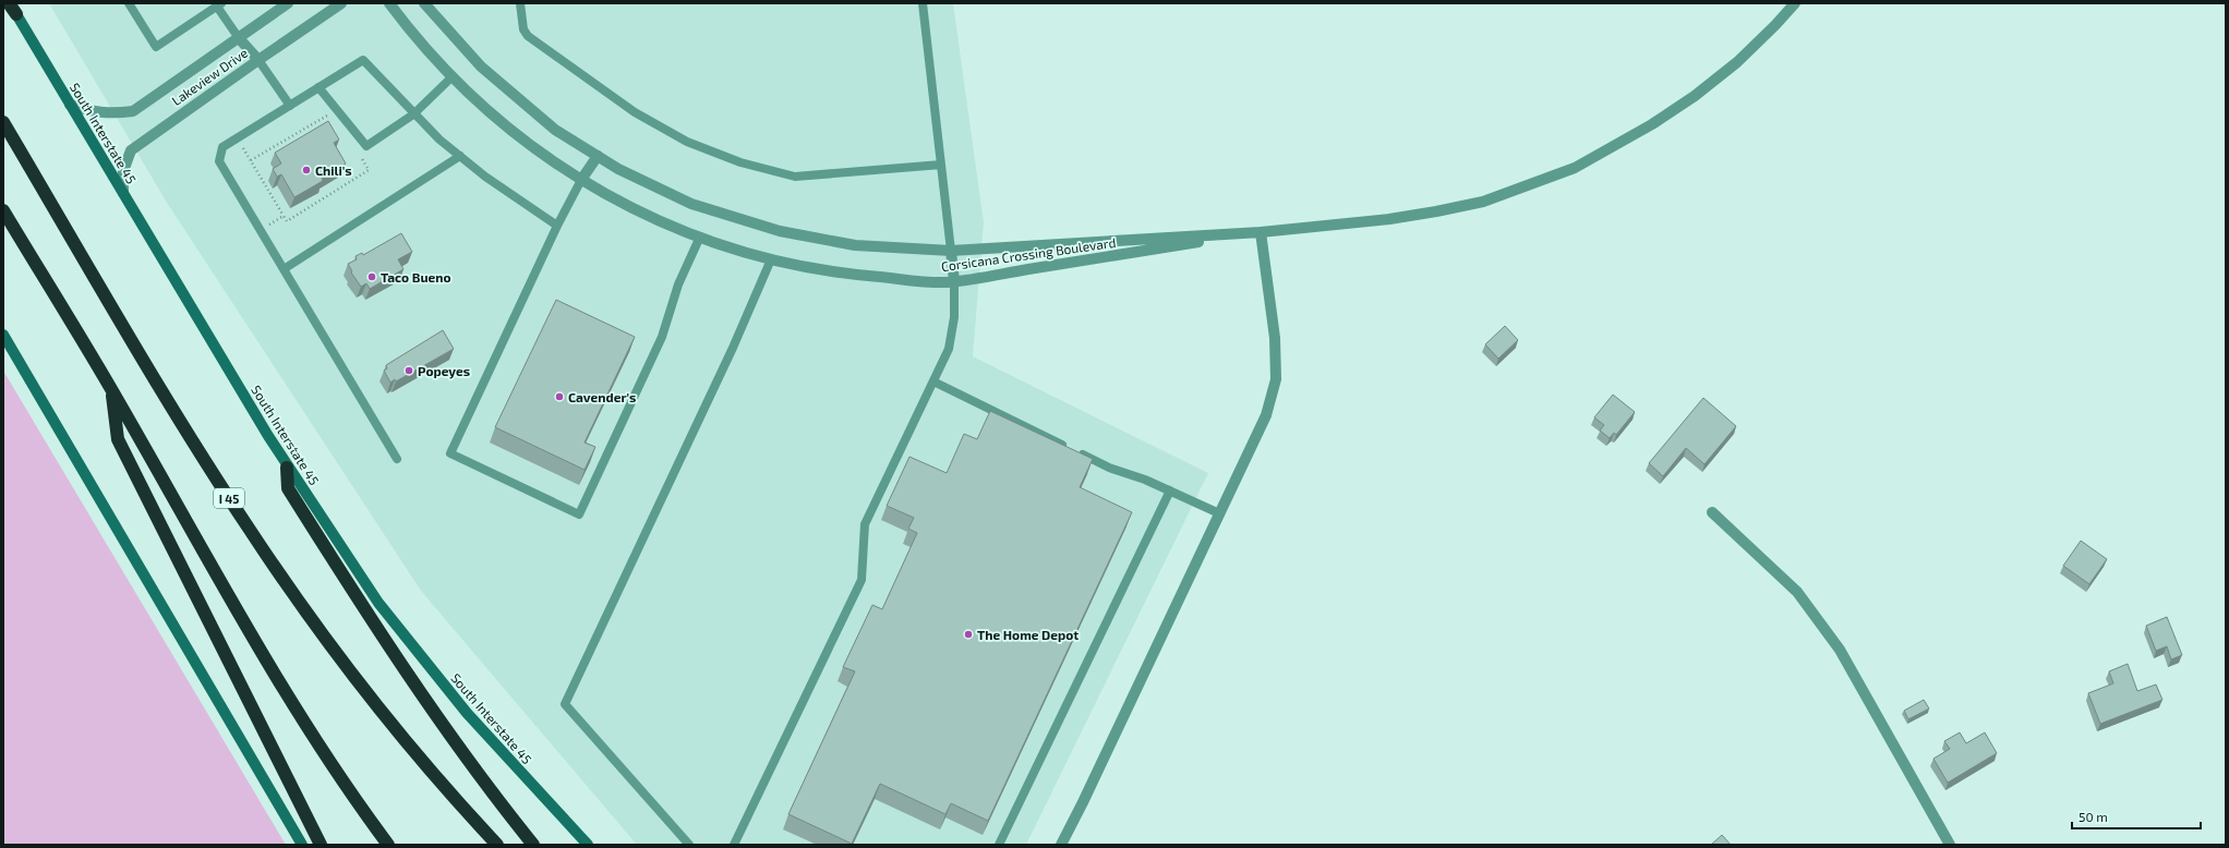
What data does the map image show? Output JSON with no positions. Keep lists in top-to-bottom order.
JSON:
{
  "streets": {
    "highway": ["I 45"],
    "main road": ["South Interstate 45"],
    "street": ["Lakeview Drive", "Corsicana Crossing Boulevard"]
  },
  "crossings": [
    ["Lakeview Drive", "South Interstate 45"]
  ],
  "places": [
    "Chili's",
    "Taco Bueno",
    "Popeyes",
    "Cavender's",
    "The Home Depot"
  ],
  "scale_bar": "50 m"
}
